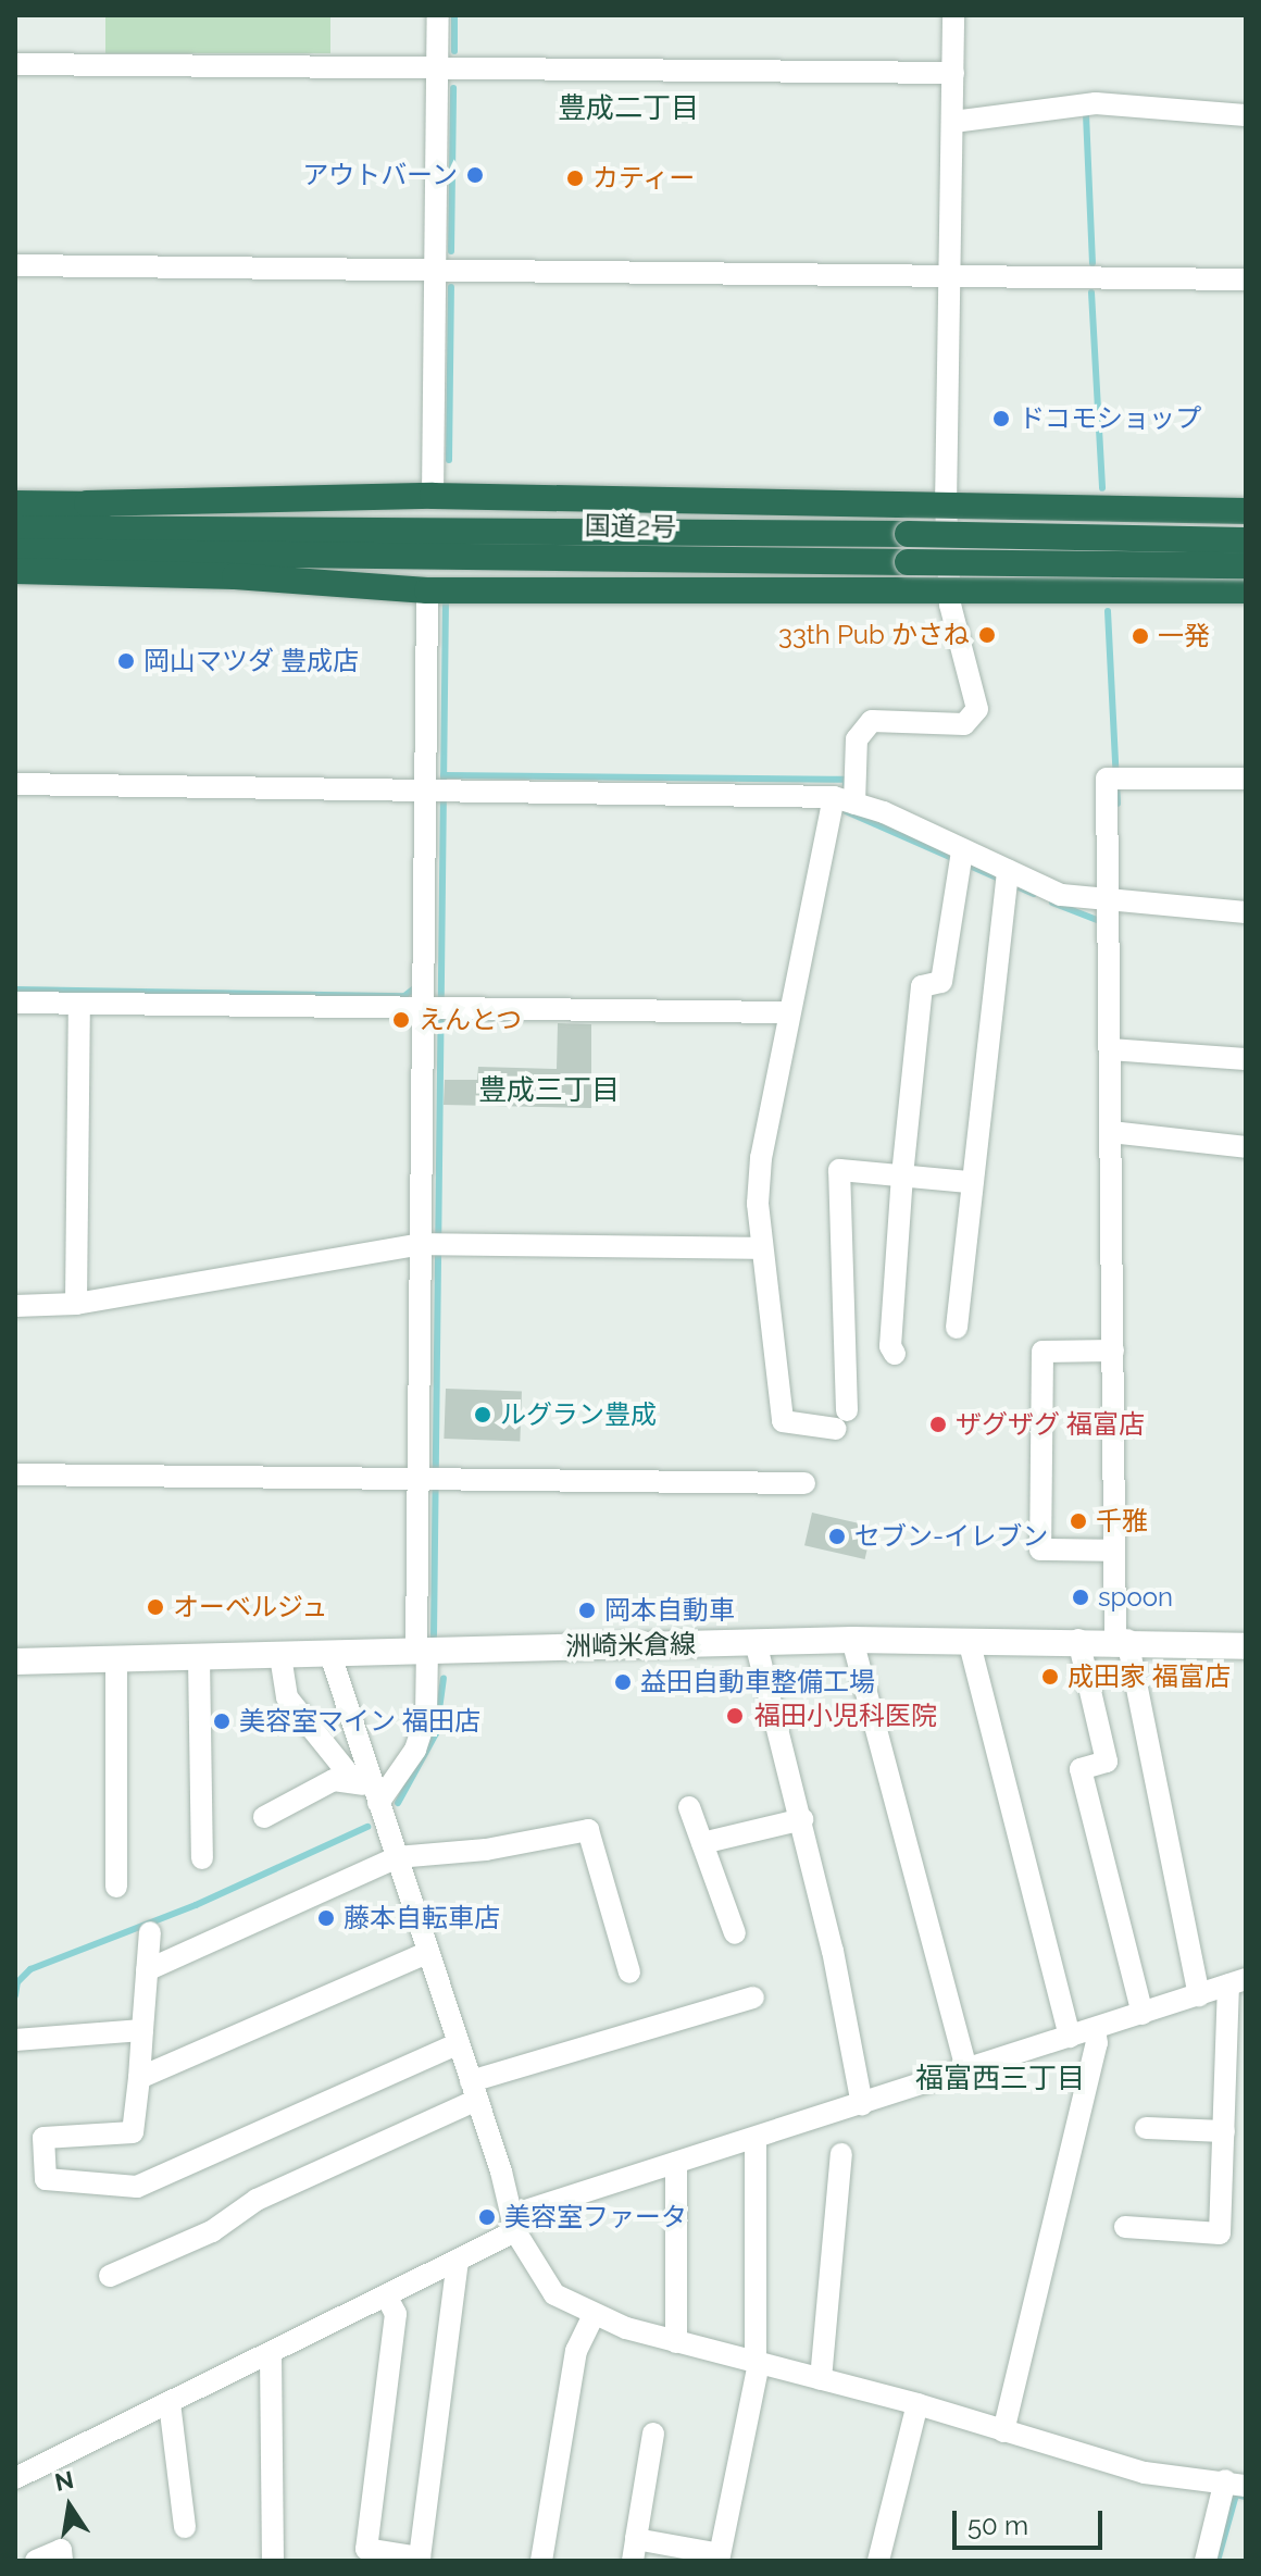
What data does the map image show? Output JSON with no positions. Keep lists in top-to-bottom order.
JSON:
{
  "streets": {
    "highway": ["国道2号"],
    "main road": ["洲崎米倉線"]
  },
  "districts": ["豊成二丁目", "豊成三丁目", "福富西三丁目"],
  "places": [
    "アウトバーン",
    "カティー",
    "ドコモショップ",
    "33th Pub かさね",
    "一発",
    "岡山マツダ 豊成店",
    "えんとつ",
    "ルグラン豊成",
    "ザグザグ 福富店",
    "千雅",
    "セブン-イレブン",
    "spoon",
    "オーベルジュ",
    "岡本自動車",
    "成田家 福富店",
    "益田自動車整備工場",
    "福田小児科医院",
    "美容室マイン 福田店",
    "藤本自転車店",
    "美容室ファータ"
  ],
  "scale_bar": "50 m",
  "north": "top"
}
